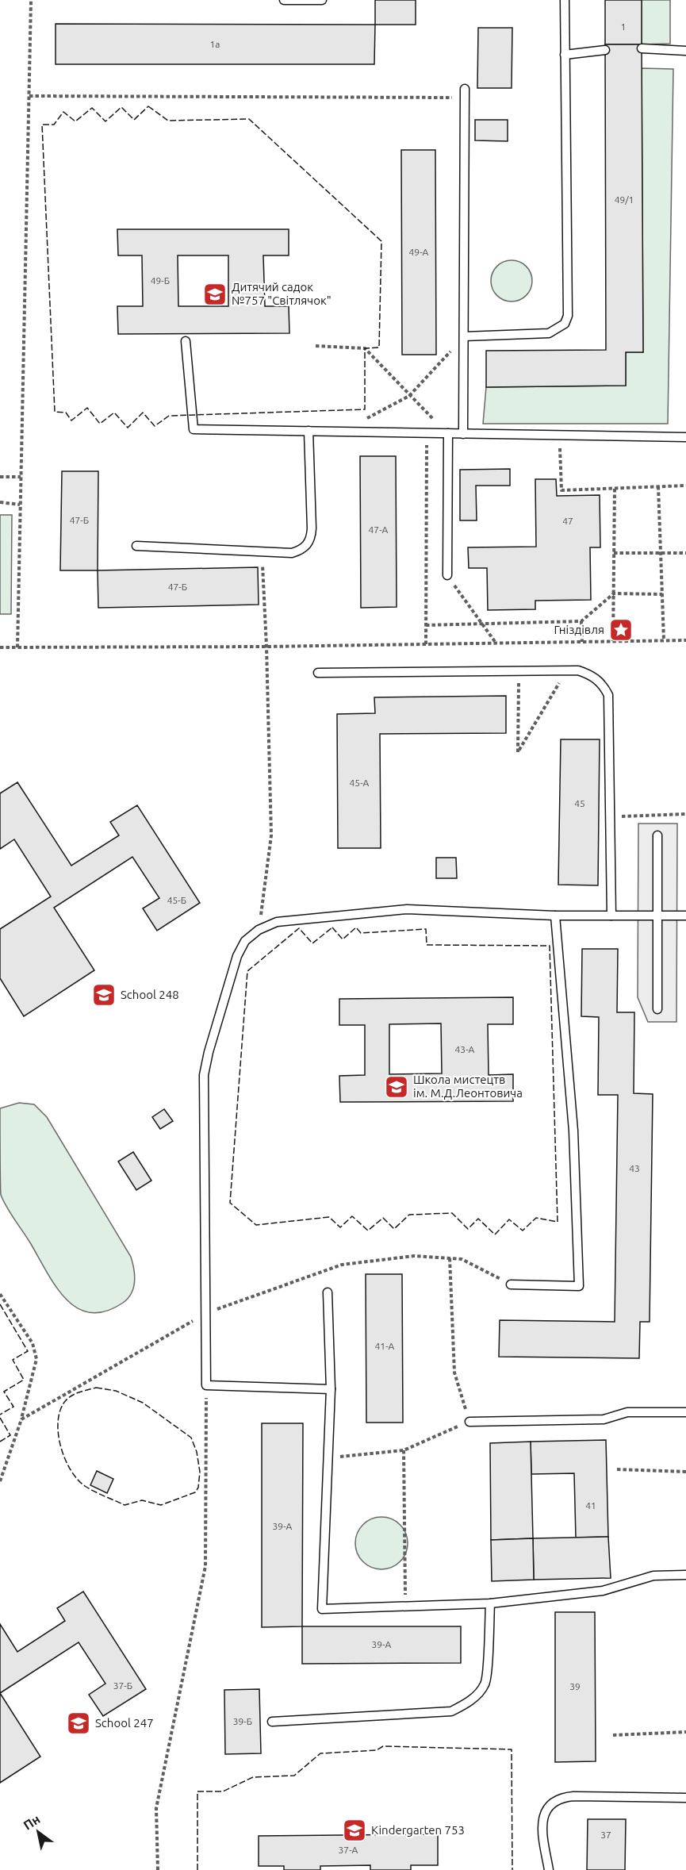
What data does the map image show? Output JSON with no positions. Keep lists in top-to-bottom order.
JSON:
{
  "places": {
    "school or university": [
      "Дитячий садок №757 \"Світлячок\"",
      "School 248",
      "Школа мистецтв ім. М.Д.Леонтовича",
      "School 247",
      "Kindergarten 753"
    ],
    "place": ["Гніздівля"]
  },
  "house_numbers": [
    "1",
    "1а",
    "49/1",
    "49-А",
    "49-Б",
    "47-Б",
    "47",
    "47-А",
    "47-Б",
    "45-А",
    "45",
    "45-Б",
    "43-А",
    "43",
    "41-А",
    "41",
    "39-А",
    "39-А",
    "37-Б",
    "39",
    "39-Б",
    "37",
    "37-А"
  ],
  "north": "top left"
}
